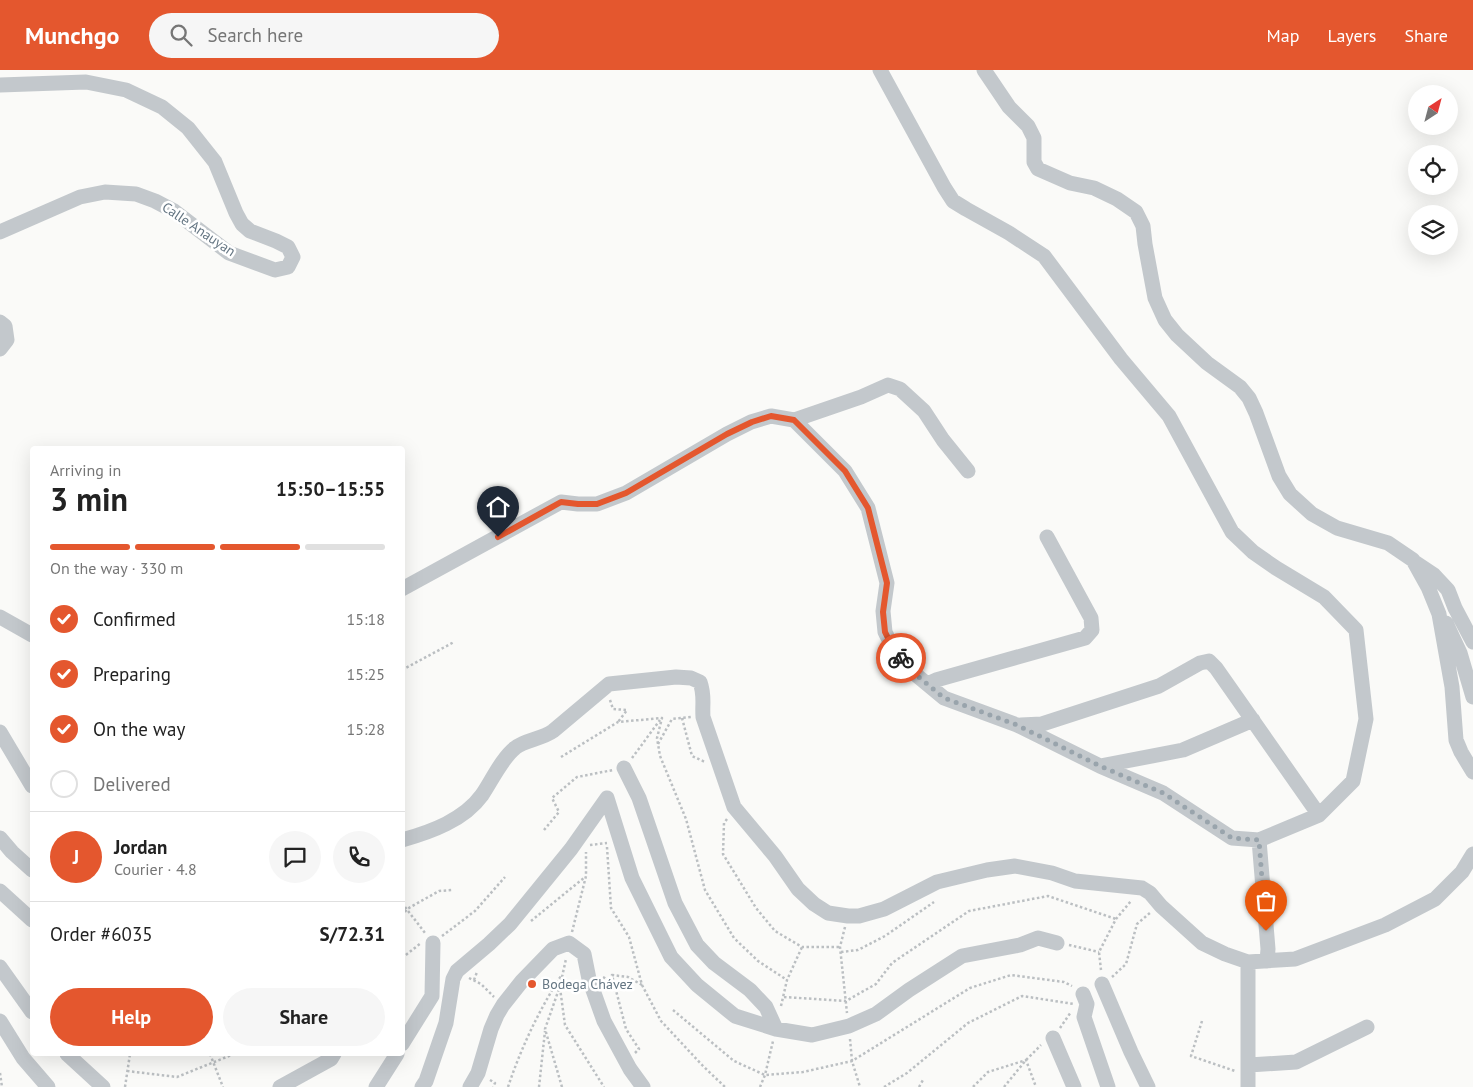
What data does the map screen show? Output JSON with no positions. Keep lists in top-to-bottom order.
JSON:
{
  "streets": {
    "street": ["Calle Anauyan"]
  },
  "places": ["Bodega Chávez"],
  "north": "top right",
  "page": {
    "header": "Munchgo",
    "search": "Search here",
    "nav": ["Map", "Layers", "Share"],
    "heading": ["3 min", "Arriving in", "15:50–15:55"],
    "panel": [
      "Jordan",
      "Courier · 4.8",
      "Order #6035",
      "S/72.31"
    ],
    "bar": "On the way · 330 m",
    "list": [
      ["Confirmed", "15:18"],
      ["Preparing", "15:25"],
      ["On the way", "15:28"],
      "Delivered"
    ],
    "round": "J",
    "buttons": ["Help", "Share"]
  }
}
